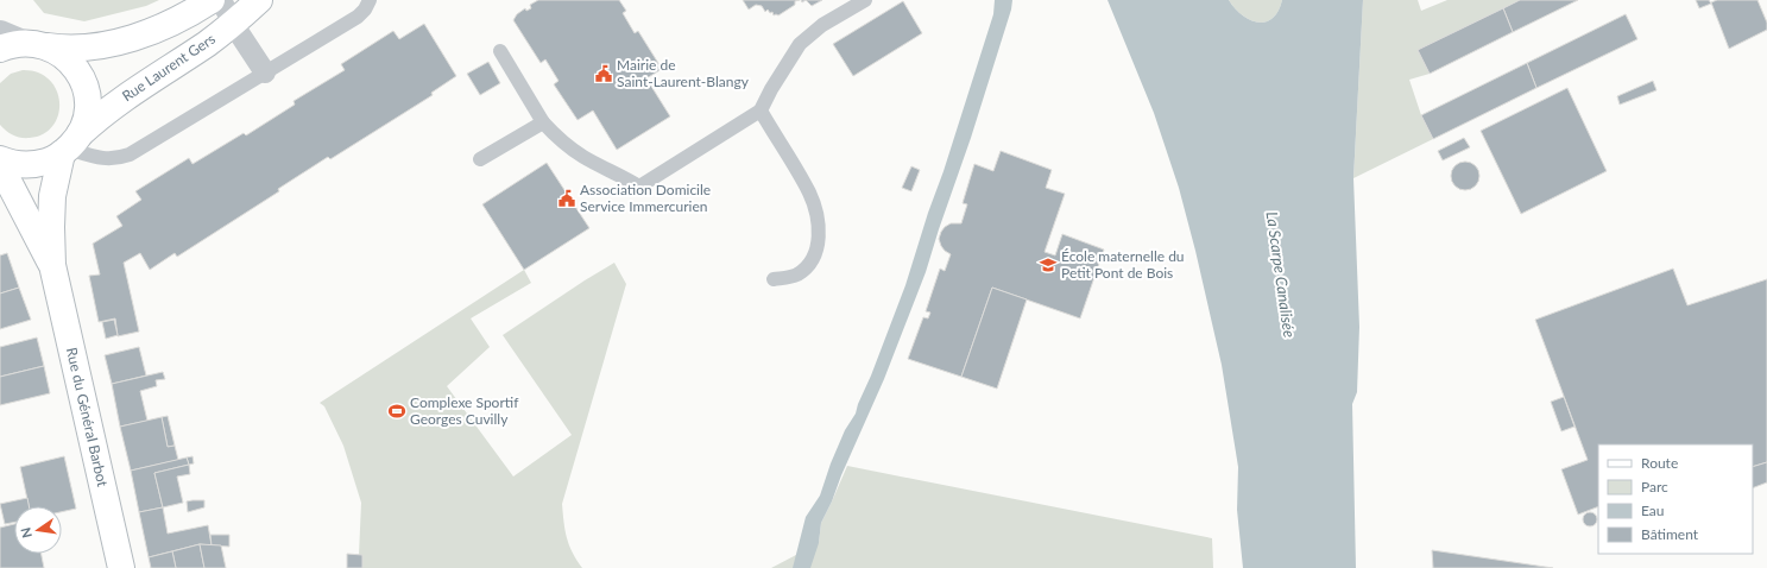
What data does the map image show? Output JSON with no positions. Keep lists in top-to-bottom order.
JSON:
{
  "streets": {
    "main road": ["Rue Laurent Gers", "Rue du Général Barbot"]
  },
  "crossings": [
    ["Rue Laurent Gers", "Rue du Général Barbot"]
  ],
  "water": ["La Scarpe Canalisée"],
  "places": {
    "public building": ["Mairie de Saint-Laurent-Blangy", "Association Domicile Service Immercurien"],
    "school or university": ["École maternelle du Petit Pont de Bois"],
    "sports": ["Complexe Sportif Georges Cuvilly"]
  },
  "legend": [
    "Route",
    "Parc",
    "Eau",
    "Bâtiment"
  ],
  "north": "left"
}
